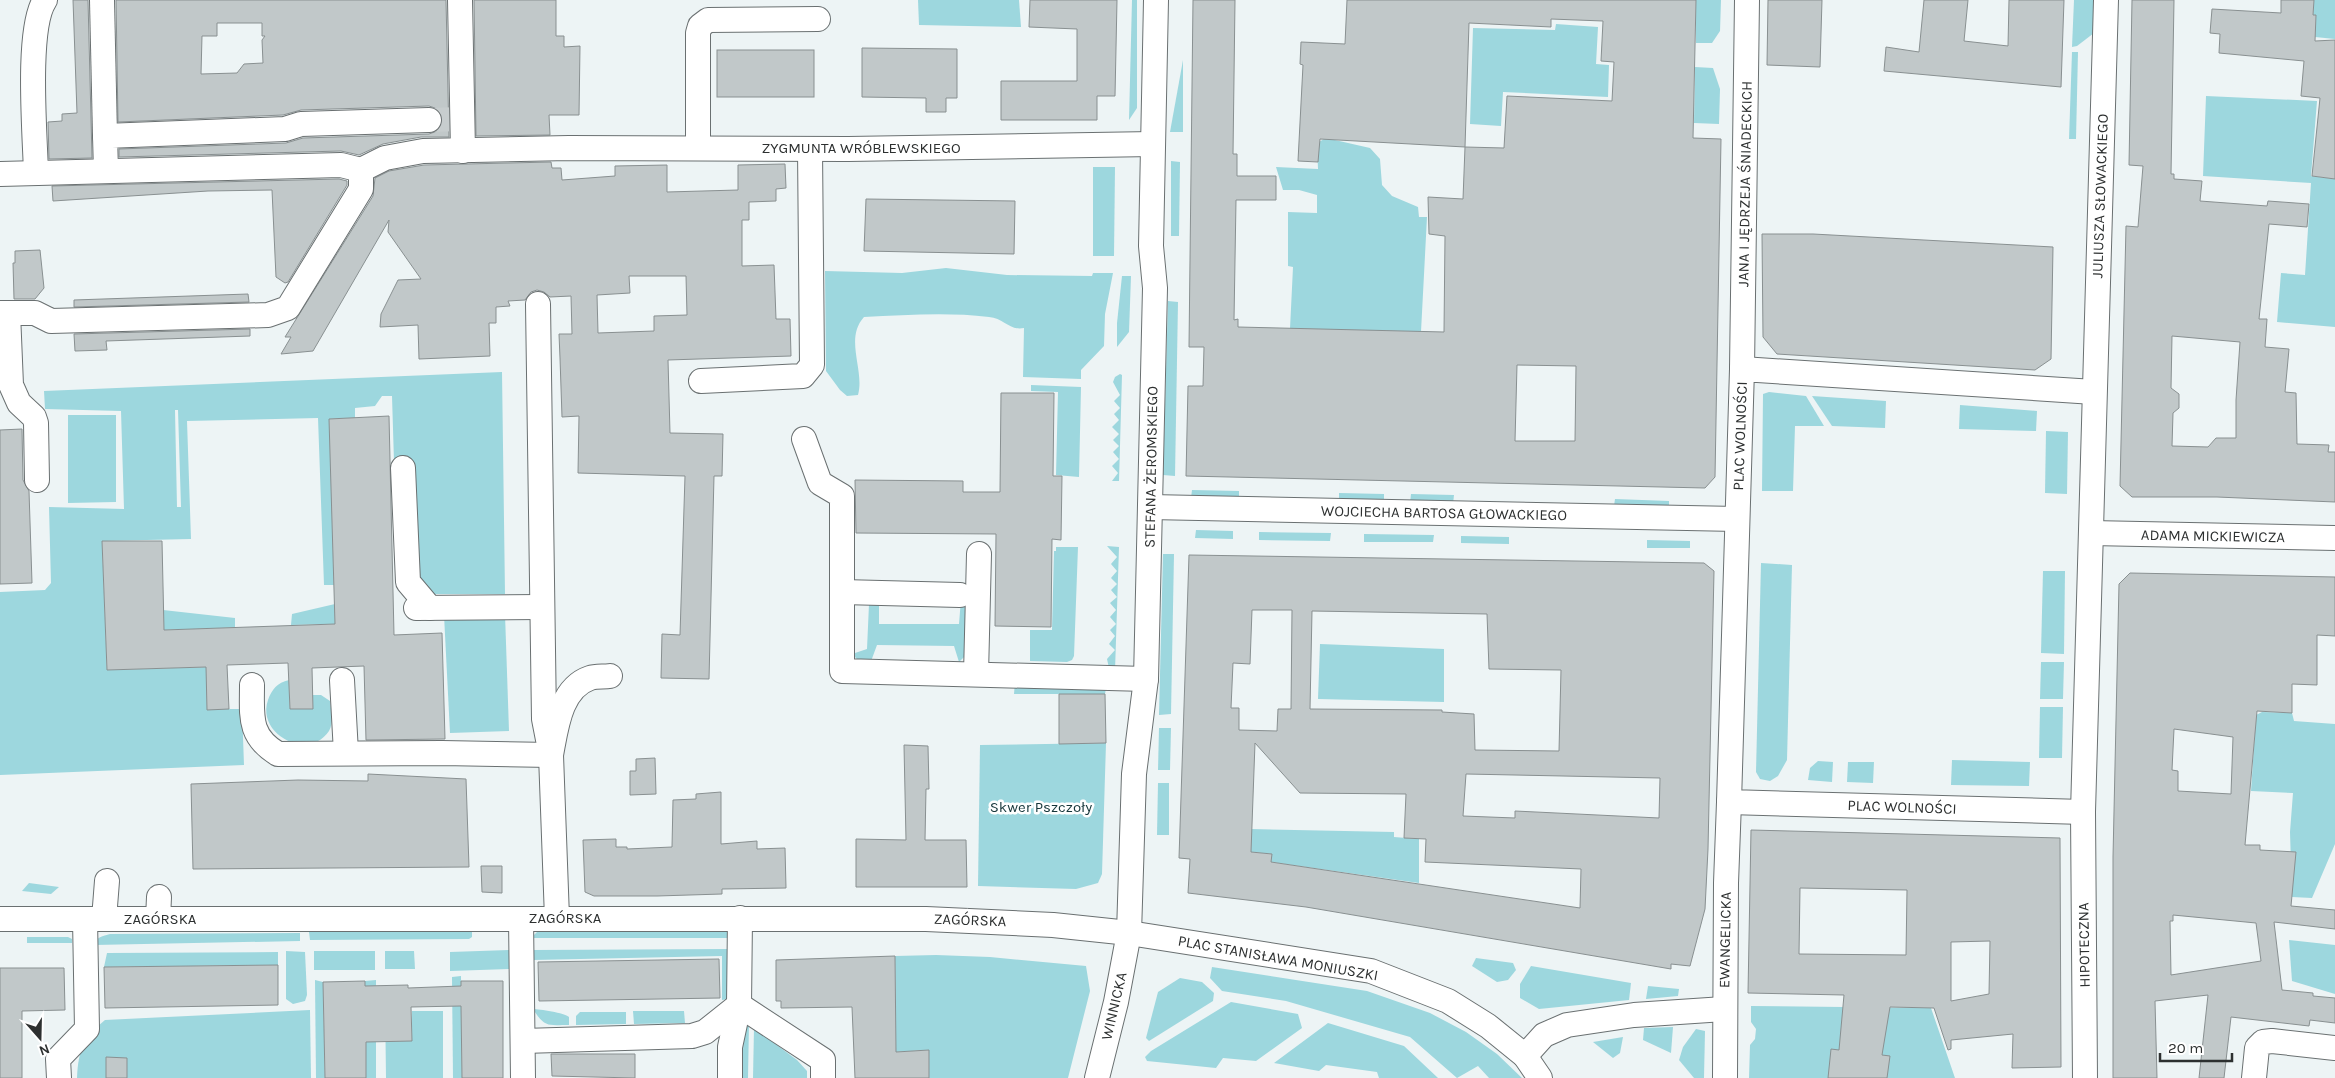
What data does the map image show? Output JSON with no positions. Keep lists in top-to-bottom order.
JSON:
{
  "streets": {
    "street": [
      "ZYGMUNTA WRÓBLEWSKIEGO",
      "JANA I JĘDRZEJA ŚNIADECKICH",
      "JULIUSZA SŁOWACKIEGO",
      "PLAC WOLNOŚCI",
      "STEFANA ŻEROMSKIEGO",
      "WOJCIECHA BARTOSA GŁOWACKIEGO",
      "ADAMA MICKIEWICZA",
      "ZAGÓRSKA",
      "EWANGELICKA",
      "HIPOTECZNA",
      "PLAC STANISŁAWA MONIUSZKI",
      "WINNICKA"
    ]
  },
  "crossings": [
    ["ZYGMUNTA WRÓBLEWSKIEGO", "STEFANA ŻEROMSKIEGO"],
    ["JANA I JĘDRZEJA ŚNIADECKICH", "PLAC WOLNOŚCI"],
    ["JULIUSZA SŁOWACKIEGO", "PLAC WOLNOŚCI"],
    ["PLAC WOLNOŚCI", "WOJCIECHA BARTOSA GŁOWACKIEGO"],
    ["PLAC WOLNOŚCI", "EWANGELICKA"],
    ["PLAC WOLNOŚCI", "HIPOTECZNA"],
    ["STEFANA ŻEROMSKIEGO", "WOJCIECHA BARTOSA GŁOWACKIEGO"],
    ["STEFANA ŻEROMSKIEGO", "ZAGÓRSKA"],
    ["STEFANA ŻEROMSKIEGO", "PLAC STANISŁAWA MONIUSZKI"],
    ["STEFANA ŻEROMSKIEGO", "WINNICKA"],
    ["ZAGÓRSKA", "PLAC STANISŁAWA MONIUSZKI"],
    ["ZAGÓRSKA", "WINNICKA"],
    ["PLAC STANISŁAWA MONIUSZKI", "WINNICKA"]
  ],
  "parks": ["Skwer Pszczoły"],
  "scale_bar": "20 m",
  "north": "bottom"
}
